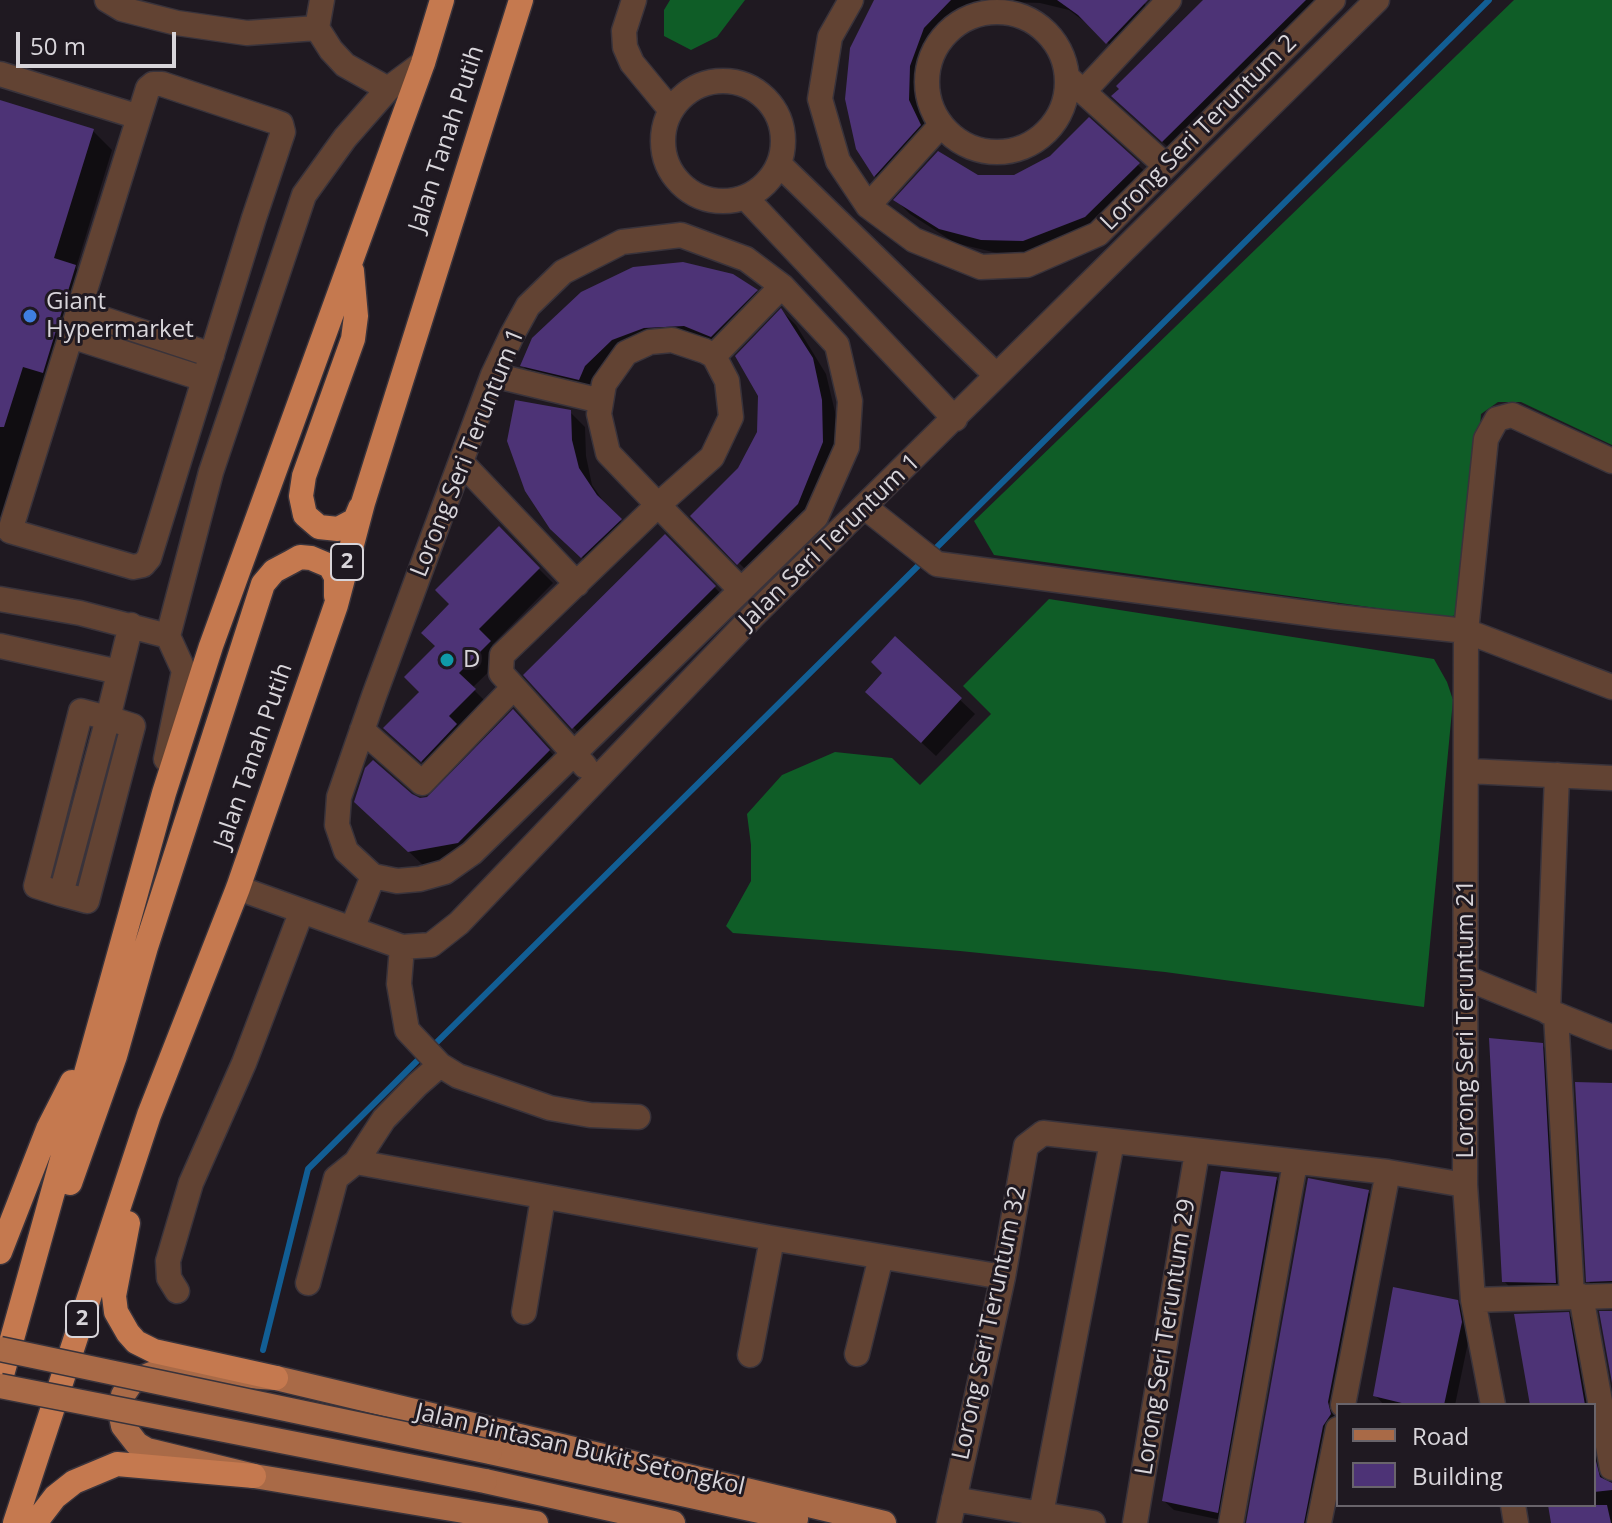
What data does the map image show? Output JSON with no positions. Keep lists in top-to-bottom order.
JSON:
{
  "streets": {
    "highway": ["Jalan Tanah Putih", "2"],
    "main road": ["Jalan Pintasan Bukit Setongkol"],
    "street": [
      "Lorong Seri Teruntum 2",
      "Lorong Seri Teruntum 1",
      "Jalan Seri Teruntum 1",
      "Lorong Seri Teruntum 21",
      "Lorong Seri Teruntum 32",
      "Lorong Seri Teruntum 29"
    ]
  },
  "crossings": [
    ["Jalan Tanah Putih", "2"]
  ],
  "places": ["Giant Hypermarket", "D"],
  "legend": ["Road", "Building"],
  "scale_bar": "50 m"
}
